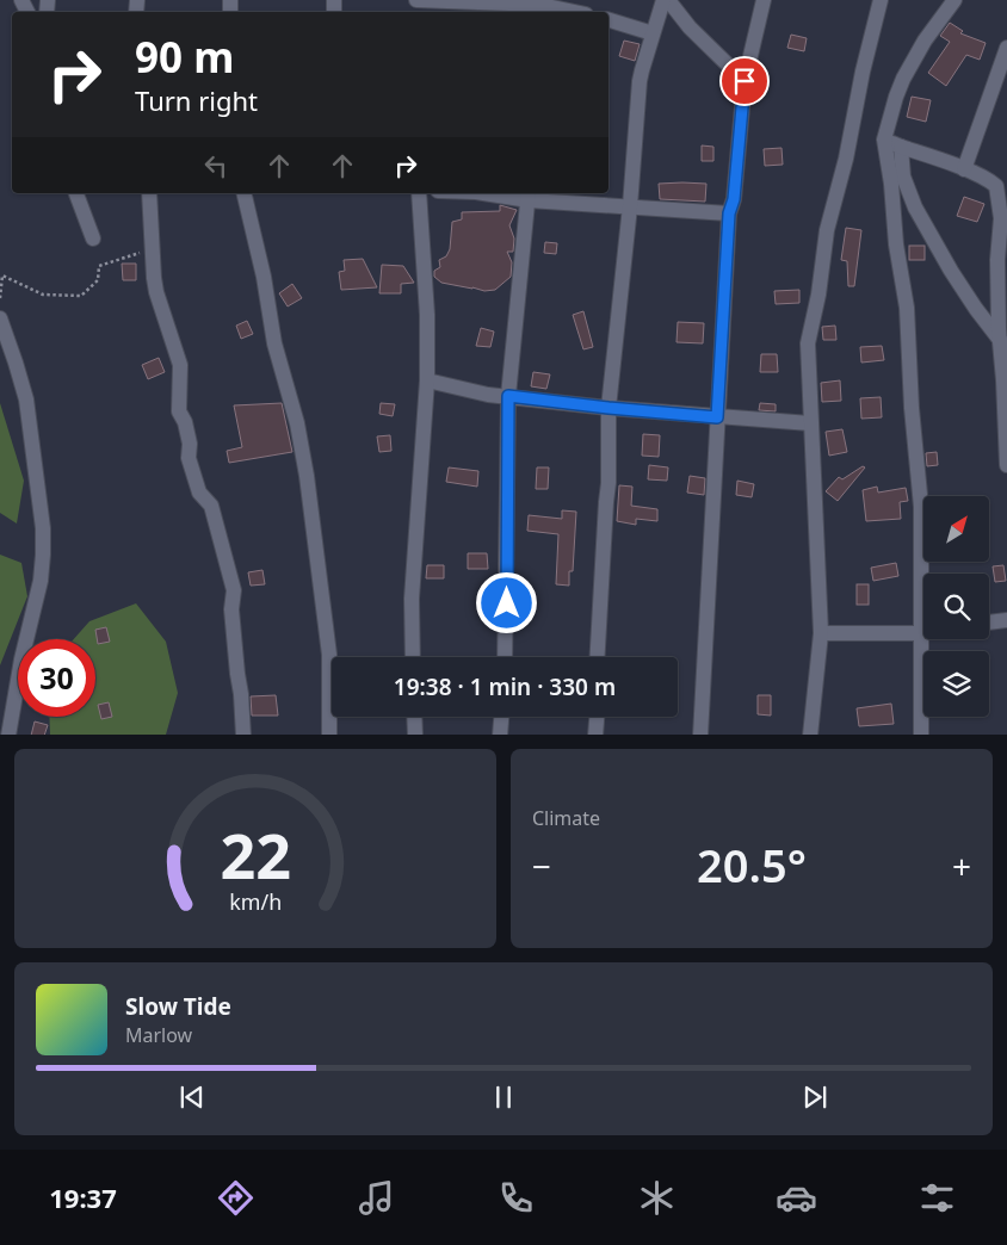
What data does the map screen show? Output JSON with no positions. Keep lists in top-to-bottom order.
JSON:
{
  "north": "top right",
  "page": {
    "turn": ["90 m", "Turn right"],
    "limit": "30",
    "trip": "19:38 · 1 min · 330 m",
    "tile": "Climate",
    "heat": ["−", "20.5°", "+"],
    "song": ["Slow Tide", "Marlow"],
    "tabs": "19:37",
    "gauge": ["22", "km/h"]
  }
}
